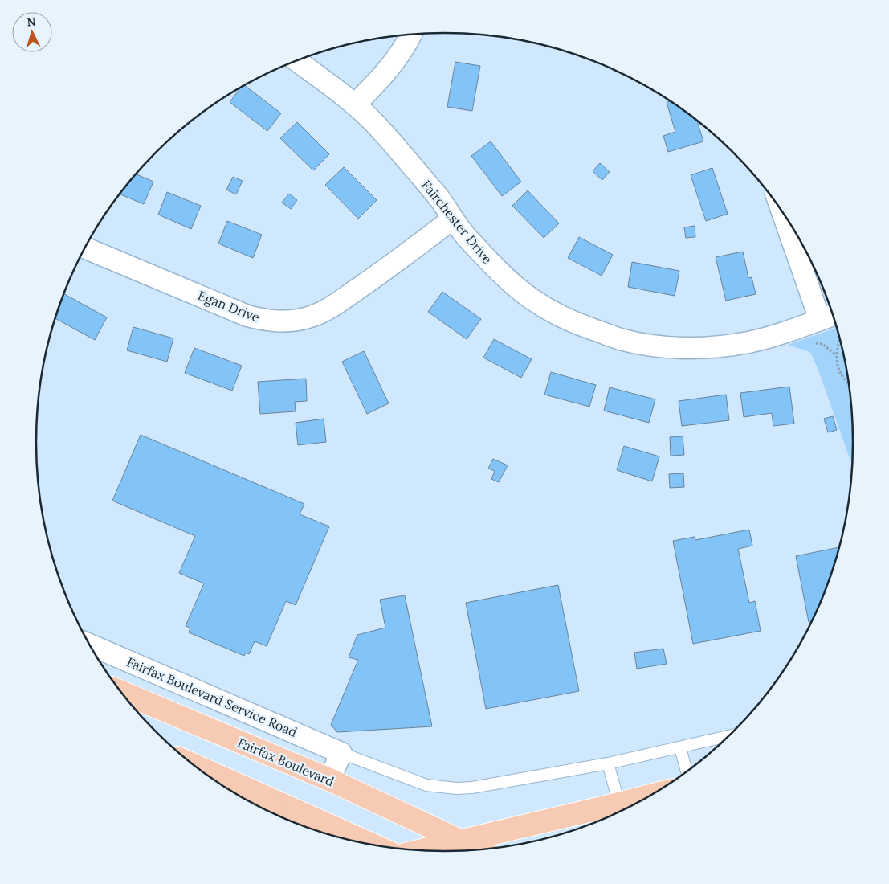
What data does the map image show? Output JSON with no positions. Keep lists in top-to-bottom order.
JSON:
{
  "streets": {
    "main road": ["Fairfax Boulevard"],
    "street": ["Fairchester Drive", "Egan Drive", "Fairfax Boulevard Service Road"]
  },
  "crossings": [
    ["Fairchester Drive", "Egan Drive"]
  ],
  "north": "top"
}
